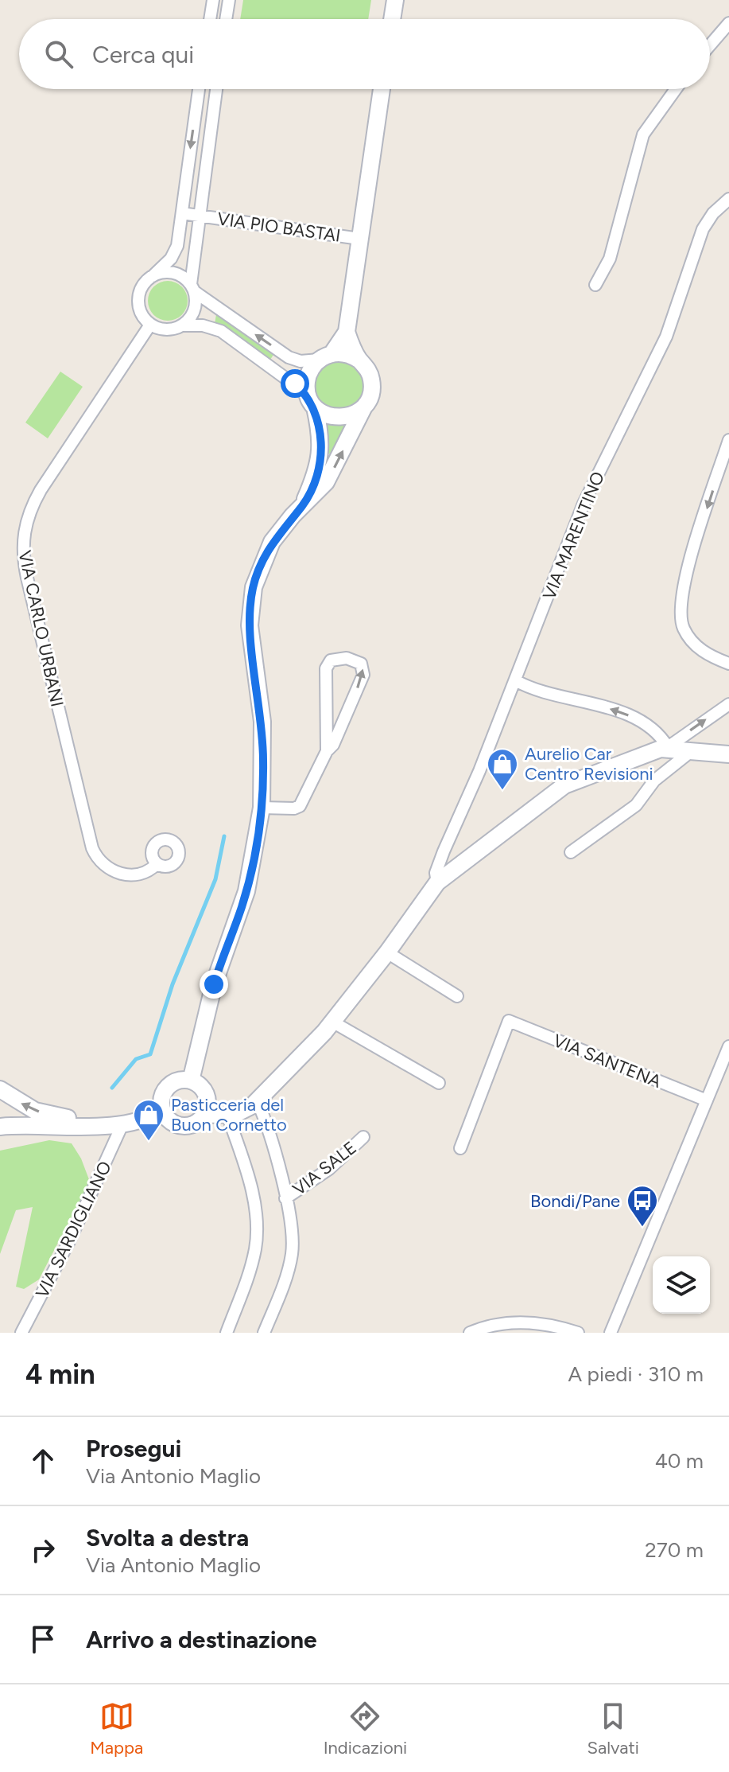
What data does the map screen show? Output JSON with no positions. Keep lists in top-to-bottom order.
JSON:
{
  "streets": {
    "street": [
      "VIA PIO BASTAI",
      "VIA MARENTINO",
      "VIA CARLO URBANI",
      "VIA SANTENA",
      "VIA SALE",
      "VIA SARDIGLIANO"
    ]
  },
  "places": {
    "shop": ["Aurelio Car Centro Revisioni", "Pasticceria del Buon Cornetto"],
    "bus stop": ["Bondi/Pane"]
  },
  "page": {
    "search": "Cerca qui",
    "heading": ["4 min", "A piedi · 310 m"],
    "list": [
      ["Prosegui", "Via Antonio Maglio", "40 m"],
      ["Svolta a destra", "Via Antonio Maglio", "270 m"],
      "Arrivo a destinazione"
    ],
    "nav": ["Mappa", "Indicazioni", "Salvati"]
  }
}
